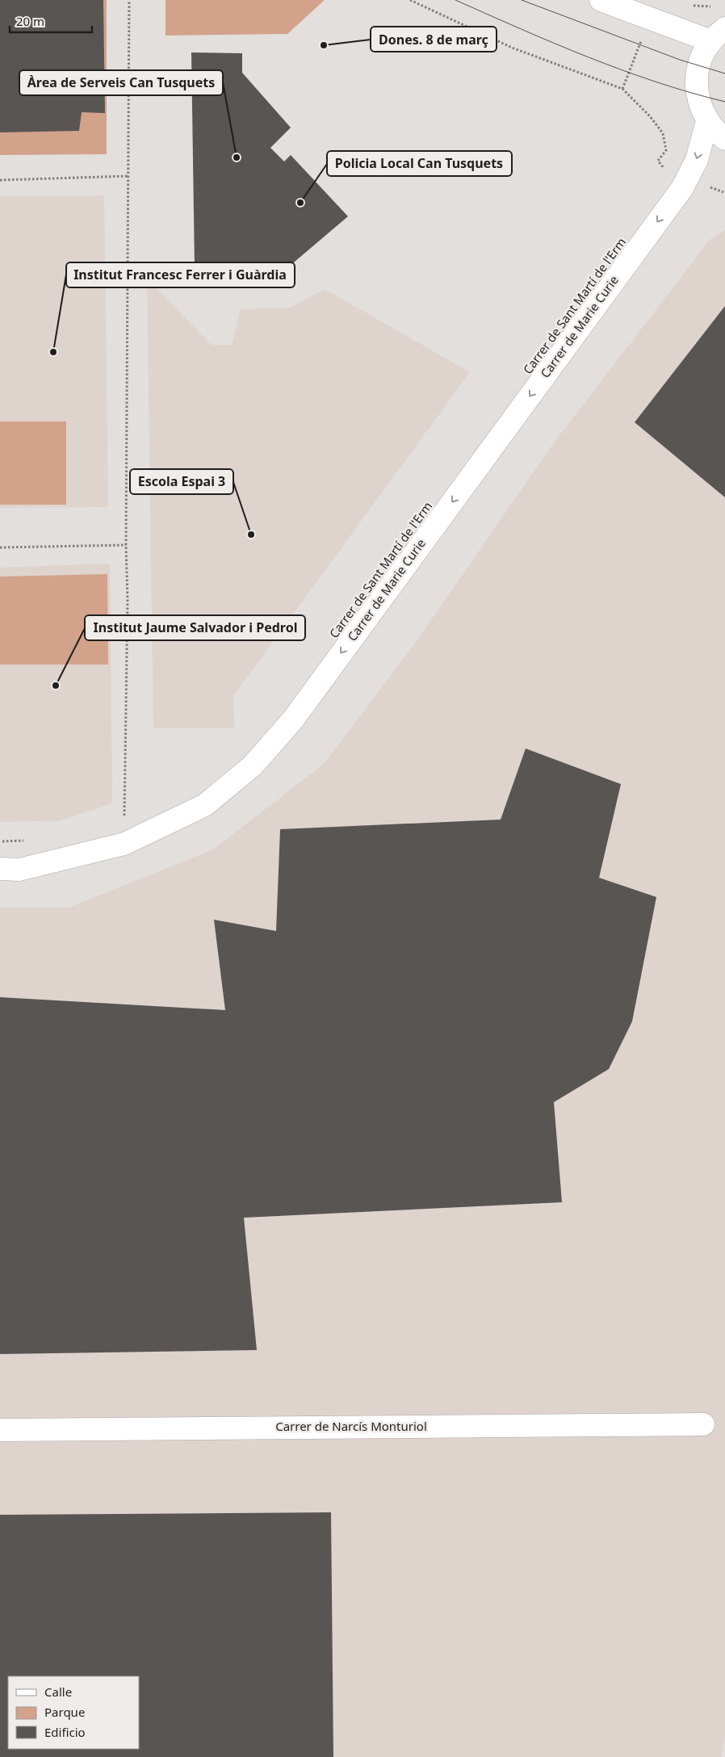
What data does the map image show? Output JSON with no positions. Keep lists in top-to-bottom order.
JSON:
{
  "streets": {
    "street": ["Carrer de Marie Curie", "Carrer de Narcís Monturiol"]
  },
  "one_way": ["Carrer de Marie Curie"],
  "places": [
    "Dones. 8 de març",
    "Àrea de Serveis Can Tusquets",
    "Policia Local Can Tusquets",
    "Institut Francesc Ferrer i Guàrdia",
    "Escola Espai 3",
    "Institut Jaume Salvador i Pedrol"
  ],
  "legend": ["Calle", "Parque", "Edificio"],
  "scale_bar": "20 m"
}
